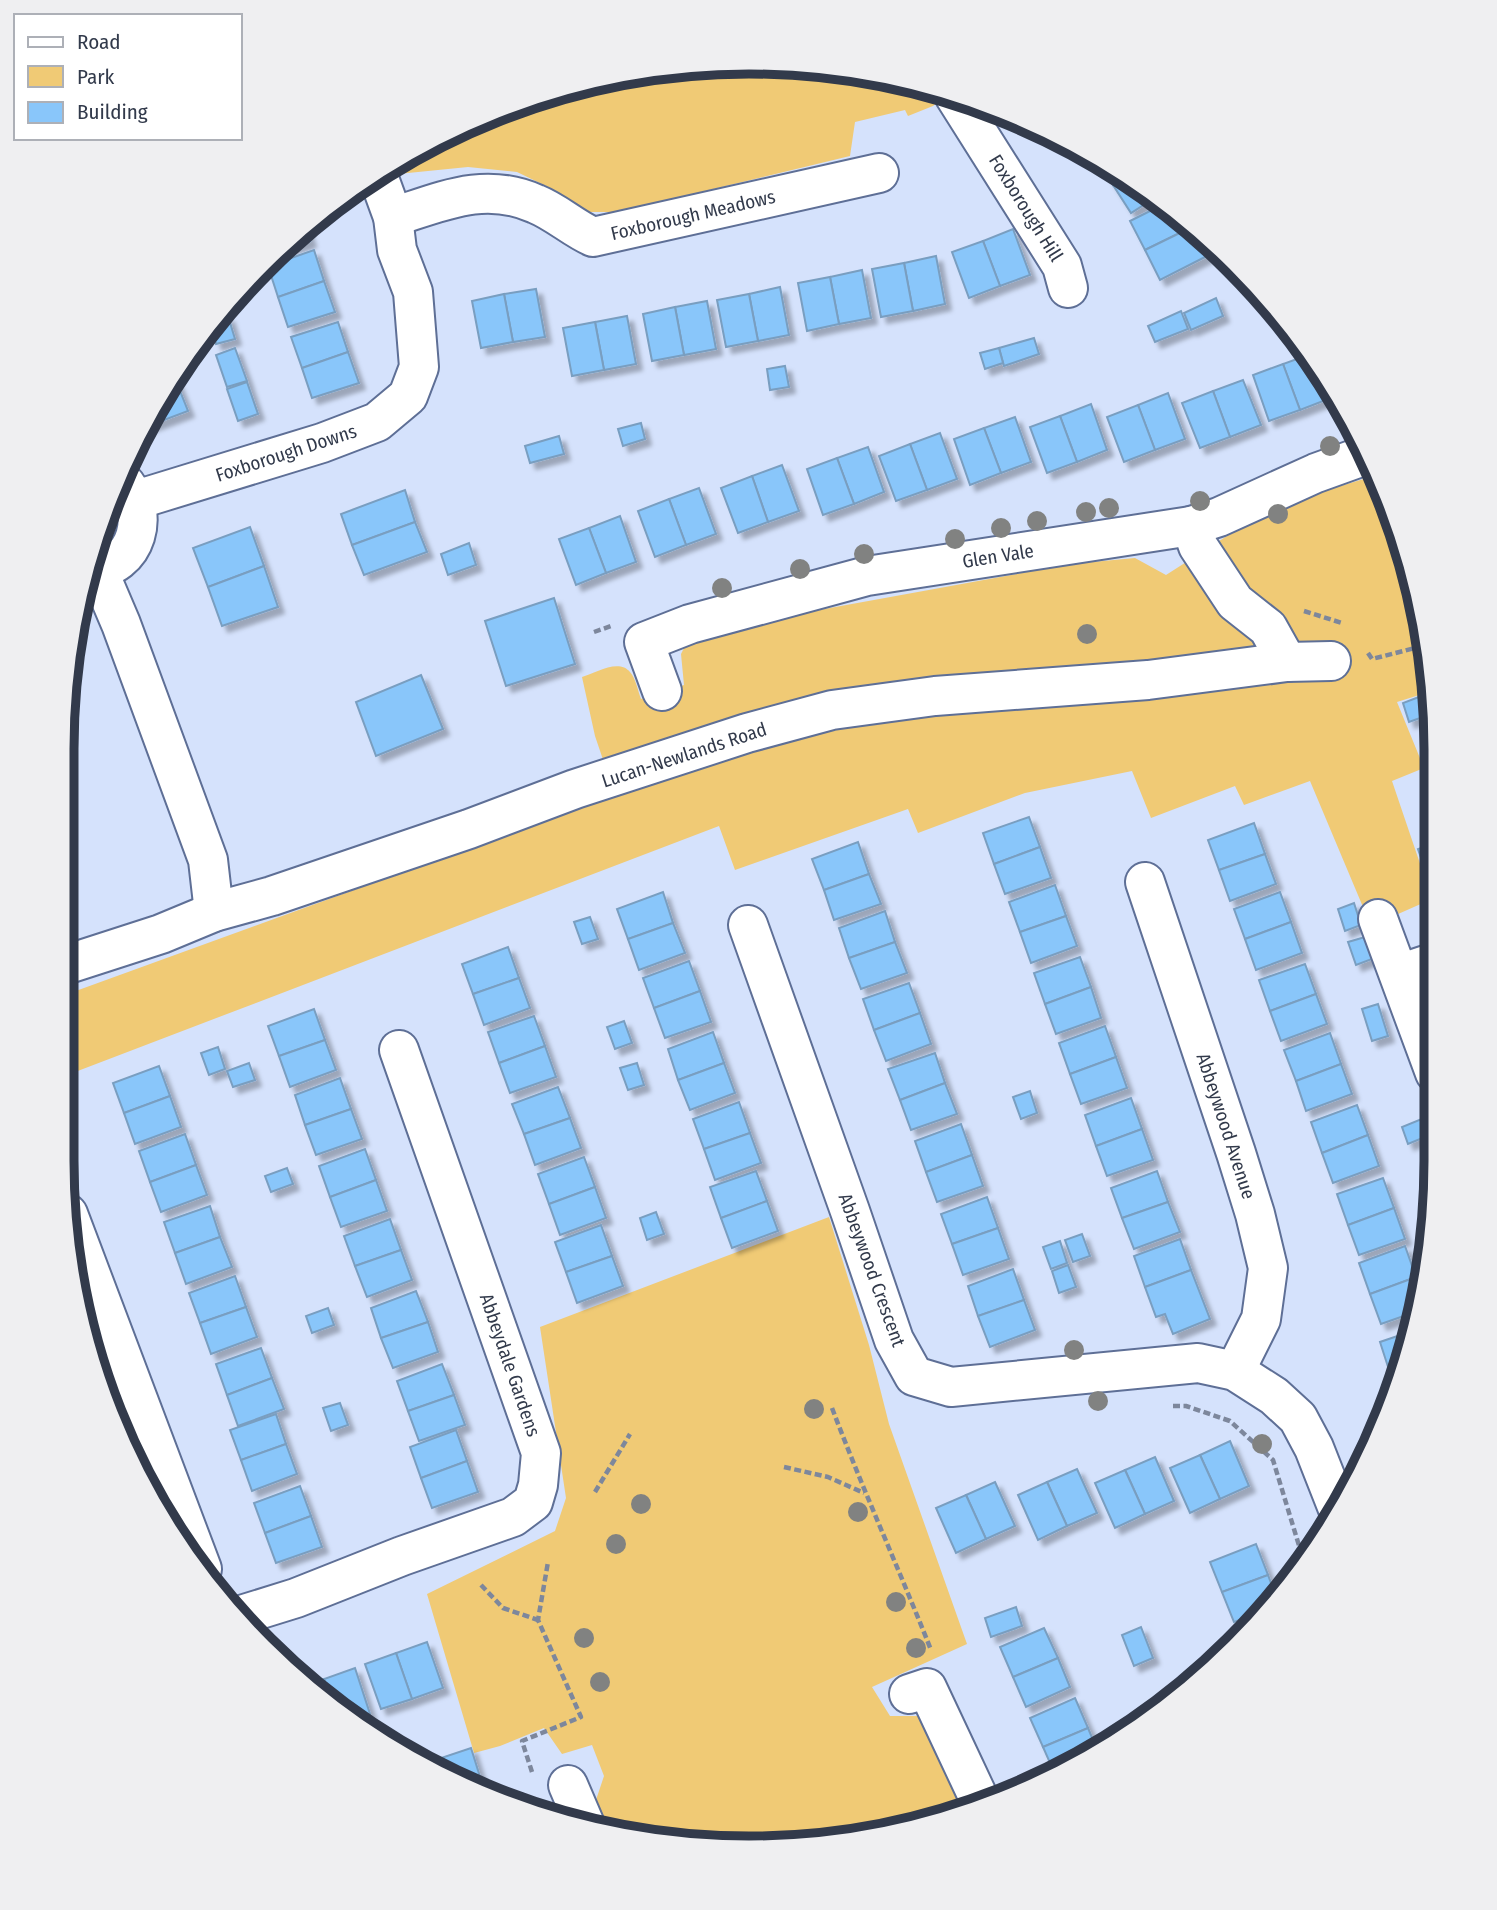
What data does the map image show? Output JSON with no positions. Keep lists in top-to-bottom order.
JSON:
{
  "streets": {
    "street": [
      "Foxborough Hill",
      "Foxborough Meadows",
      "Foxborough Downs",
      "Glen Vale",
      "Lucan-Newlands Road",
      "Abbeywood Avenue",
      "Abbeywood Crescent",
      "Abbeydale Gardens"
    ]
  },
  "crossings": [
    ["Foxborough Meadows", "Foxborough Downs"],
    ["Abbeywood Avenue", "Abbeywood Crescent"]
  ],
  "legend": ["Road", "Park", "Building"]
}
